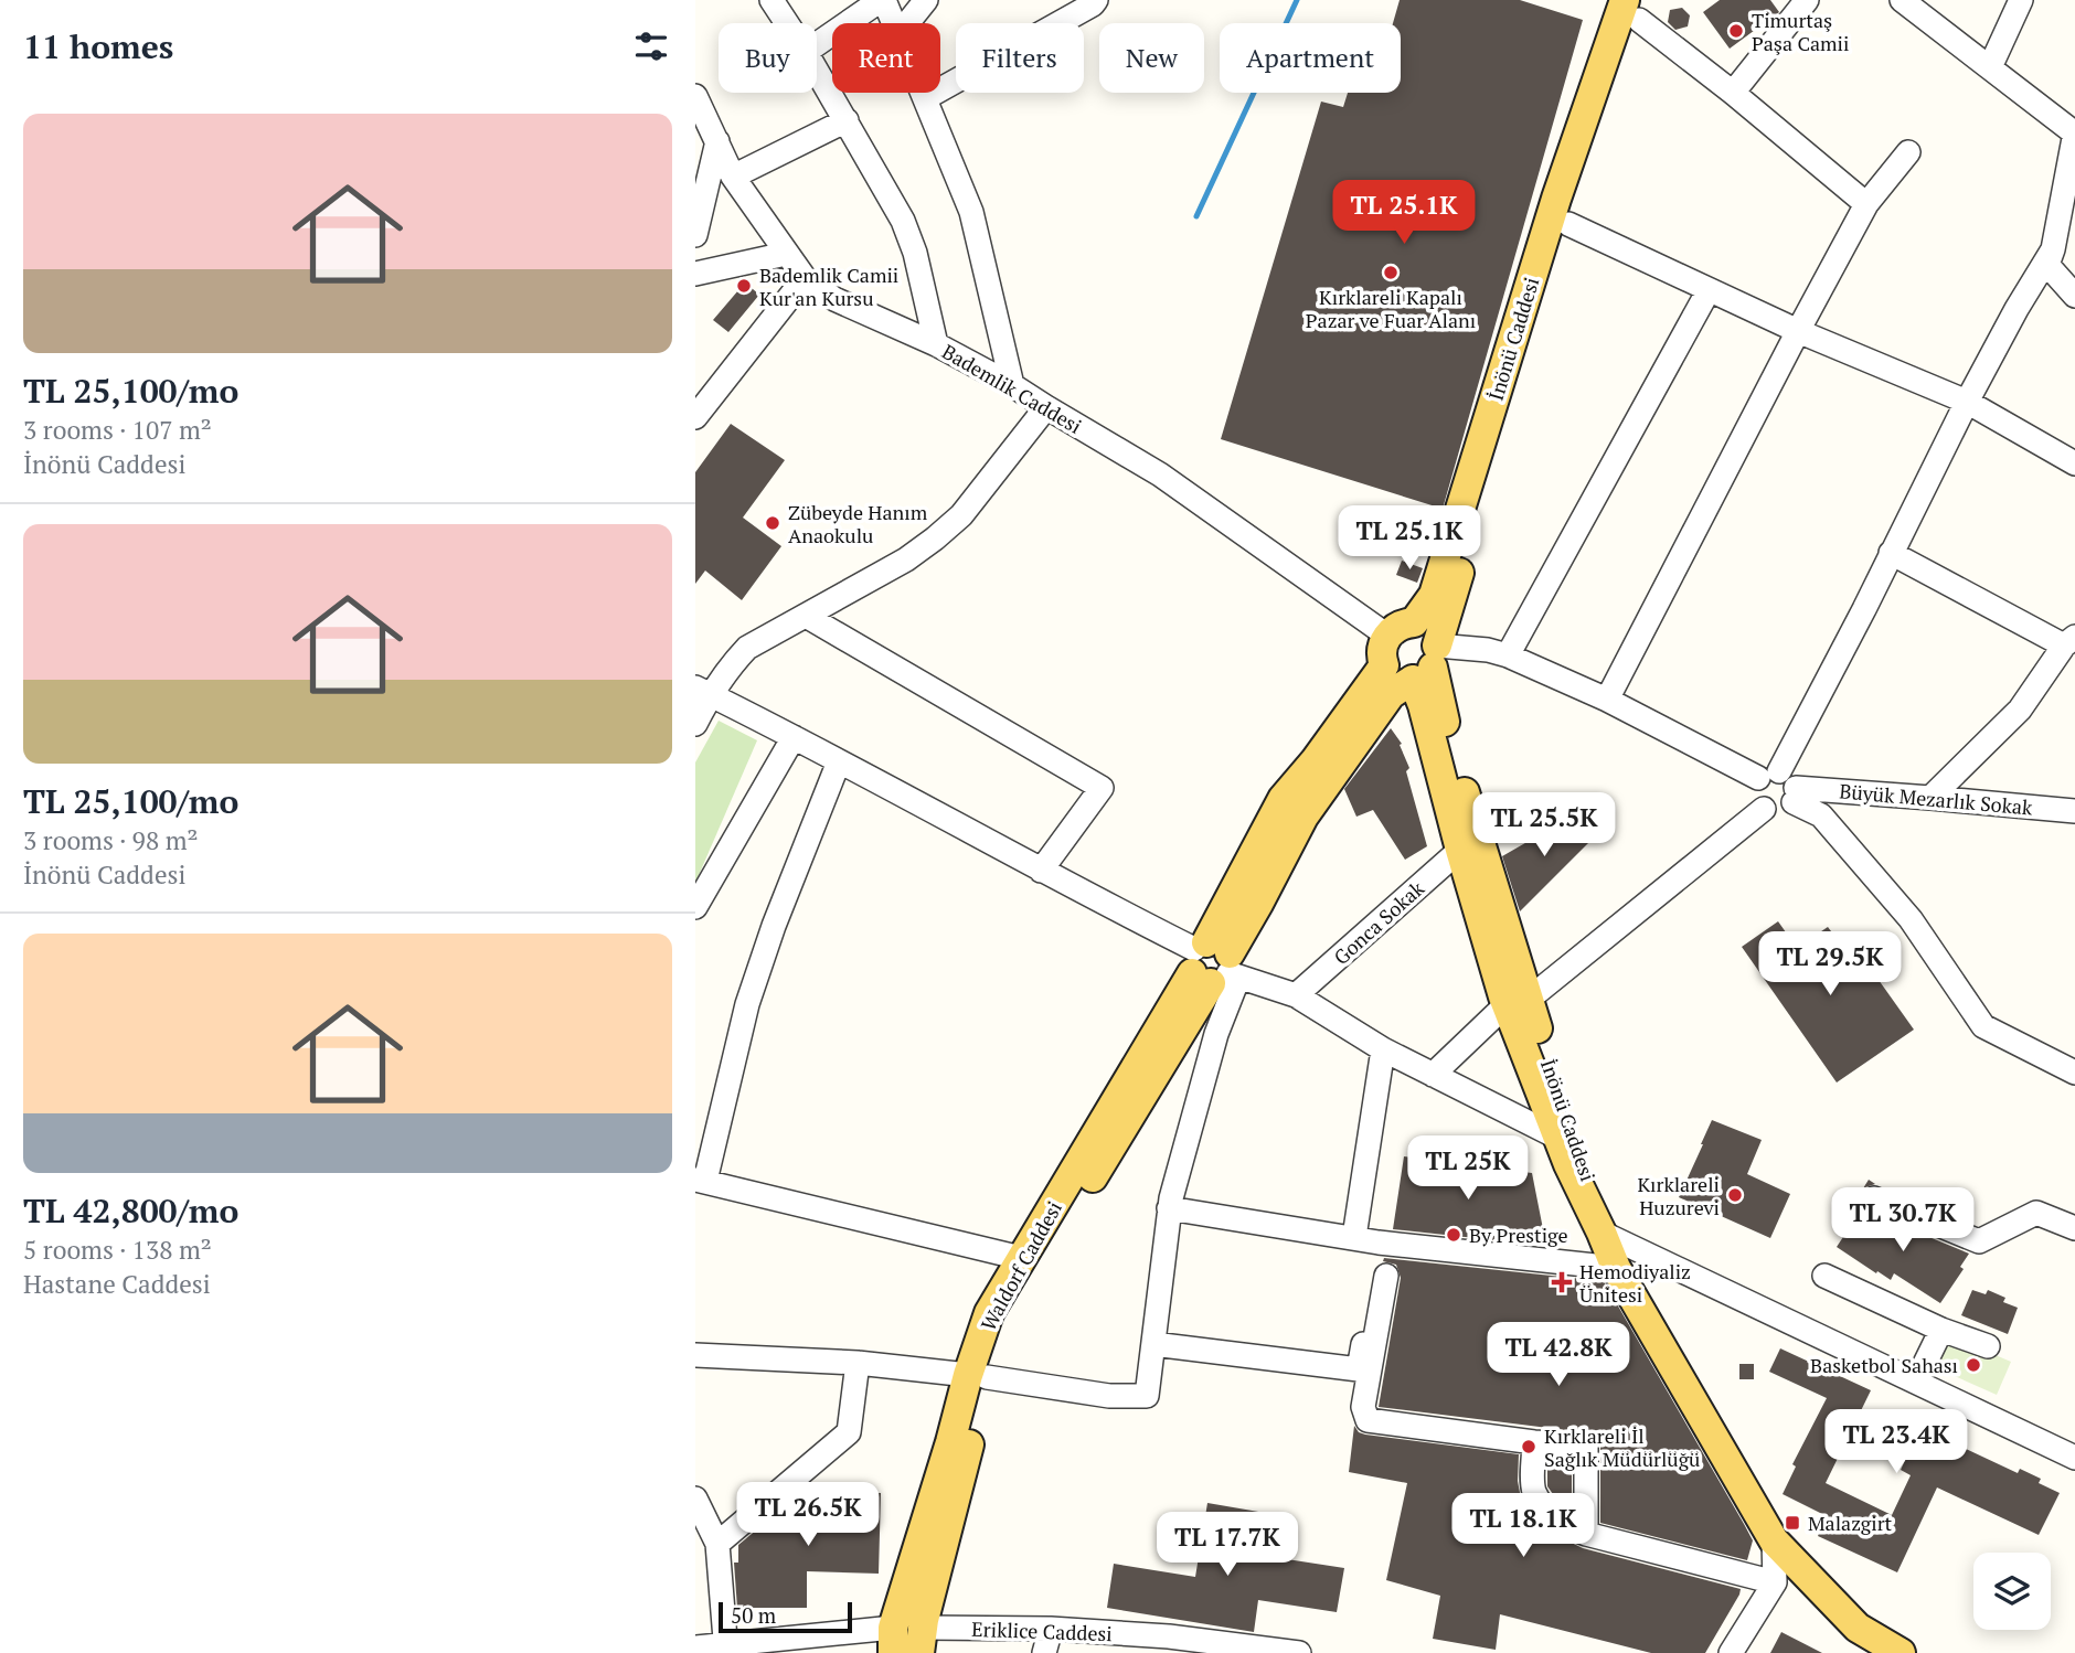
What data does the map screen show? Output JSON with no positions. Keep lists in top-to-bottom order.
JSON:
{
  "streets": {
    "main road": ["İnönü Caddesi", "Waldorf Caddesi"],
    "street": [
      "Bademlik Caddesi",
      "Büyük Mezarlık Sokak",
      "Gonca Sokak",
      "Eriklice Caddesi"
    ]
  },
  "crossings": [
    ["İnönü Caddesi", "Bademlik Caddesi"],
    ["İnönü Caddesi", "Gonca Sokak"],
    ["İnönü Caddesi", "Waldorf Caddesi"],
    ["Bademlik Caddesi", "Waldorf Caddesi"],
    ["Waldorf Caddesi", "Eriklice Caddesi"]
  ],
  "places": {
    "other": [
      "Timurtaş Paşa Camii",
      "Kırklareli Kapalı Pazar ve Fuar Alanı",
      "Bademlik Camii Kur'an Kursu",
      "Zübeyde Hanım Anaokulu",
      "Kırklareli Huzurevi",
      "By Prestige",
      "Basketbol Sahası",
      "Kırklareli İl Sağlık Müdürlüğü"
    ],
    "health": ["Hemodiyaliz Ünitesi"],
    "transit": ["Malazgirt"]
  },
  "scale_bar": "50 m",
  "page": {
    "heading": "11 homes",
    "chip": [
      "Buy",
      "Rent",
      "Filters",
      "New",
      "Apartment"
    ],
    "list": [
      {
        "name": "TL 25,100/mo",
        "note": "3 rooms · 107 m² · İnönü Caddesi"
      },
      {
        "name": "TL 25,100/mo",
        "note": "3 rooms · 98 m² · İnönü Caddesi"
      },
      {
        "name": "TL 42,800/mo",
        "note": "5 rooms · 138 m² · Hastane Caddesi"
      }
    ],
    "price": [
      "TL 25.1K",
      "TL 25.1K",
      "TL 25.5K",
      "TL 29.5K",
      "TL 25K",
      "TL 30.7K",
      "TL 42.8K",
      "TL 23.4K",
      "TL 26.5K",
      "TL 18.1K",
      "TL 17.7K"
    ],
    "scale": "50 m"
  }
}
